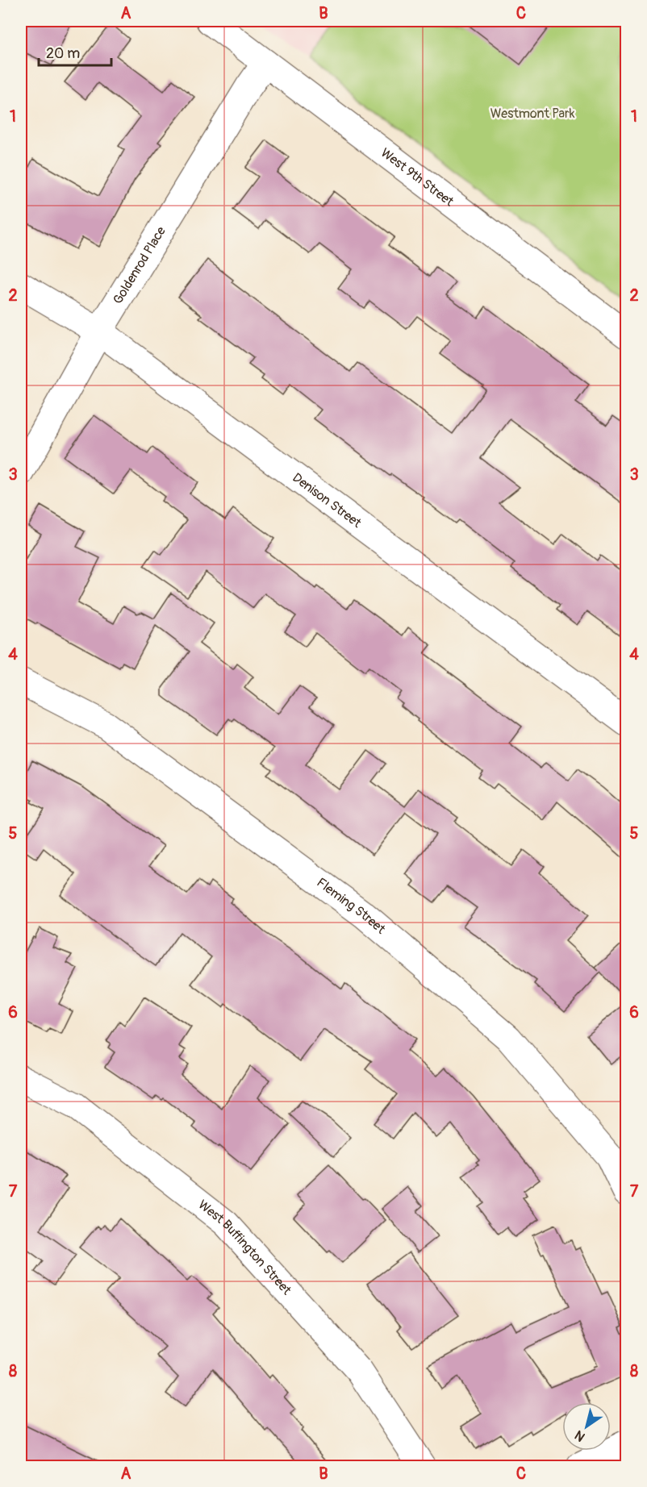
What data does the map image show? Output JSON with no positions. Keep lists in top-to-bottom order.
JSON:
{
  "streets": {
    "street": [
      "West 9th Street",
      "Goldenrod Place",
      "Denison Street",
      "Fleming Street",
      "West Buffington Street"
    ]
  },
  "crossings": [
    ["West 9th Street", "Goldenrod Place"],
    ["Goldenrod Place", "Denison Street"]
  ],
  "parks": ["Westmont Park"],
  "scale_bar": "20 m",
  "north": "bottom left",
  "grid": {
    "columns": ["A", "B", "C"],
    "rows": [
      "1",
      "2",
      "3",
      "4",
      "5",
      "6",
      "7",
      "8"
    ]
  }
}
